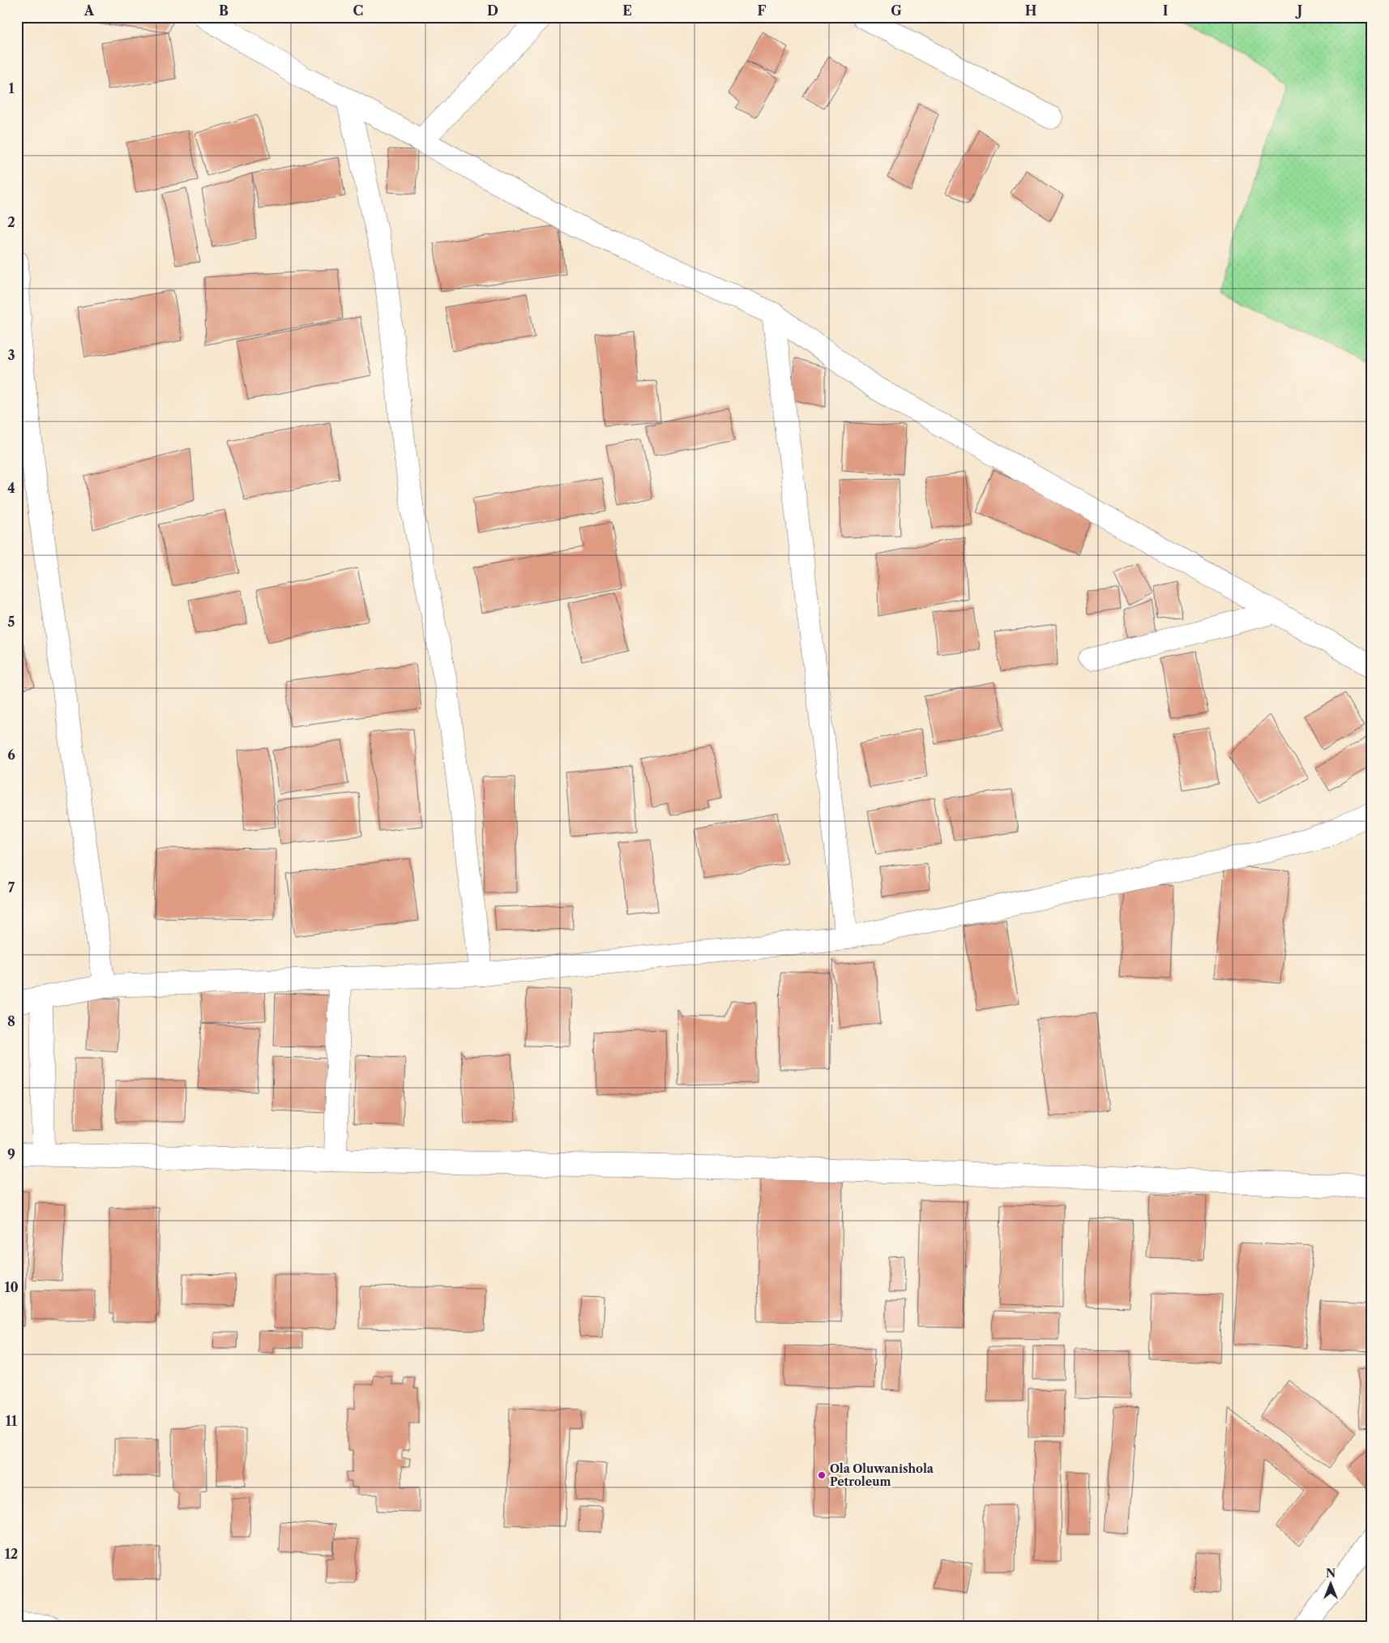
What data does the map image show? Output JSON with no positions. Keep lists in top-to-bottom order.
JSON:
{
  "places": ["Ola Oluwanishola Petroleum"],
  "north": "top",
  "grid": {
    "columns": [
      "A",
      "B",
      "C",
      "D",
      "E",
      "F",
      "G",
      "H",
      "I",
      "J"
    ],
    "rows": [
      "1",
      "2",
      "3",
      "4",
      "5",
      "6",
      "7",
      "8",
      "9",
      "10",
      "11",
      "12"
    ]
  }
}
